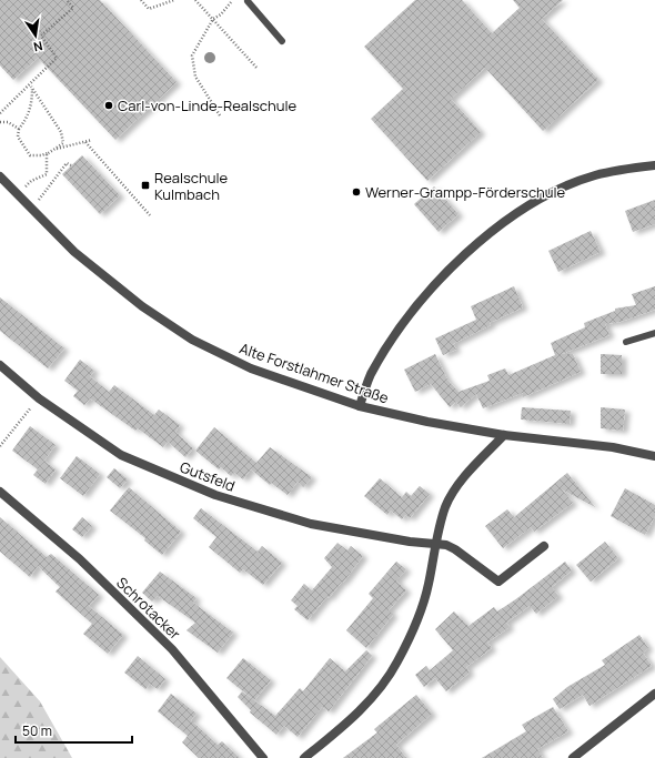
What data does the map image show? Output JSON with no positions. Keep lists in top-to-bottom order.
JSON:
{
  "streets": {
    "street": ["Alte Forstlahmer Straße", "Gutsfeld", "Schrotacker"]
  },
  "places": {
    "other": ["Carl-von-Linde-Realschule", "Werner-Grampp-Förderschule"],
    "transit": ["Realschule Kulmbach"]
  },
  "scale_bar": "50 m",
  "north": "bottom"
}
